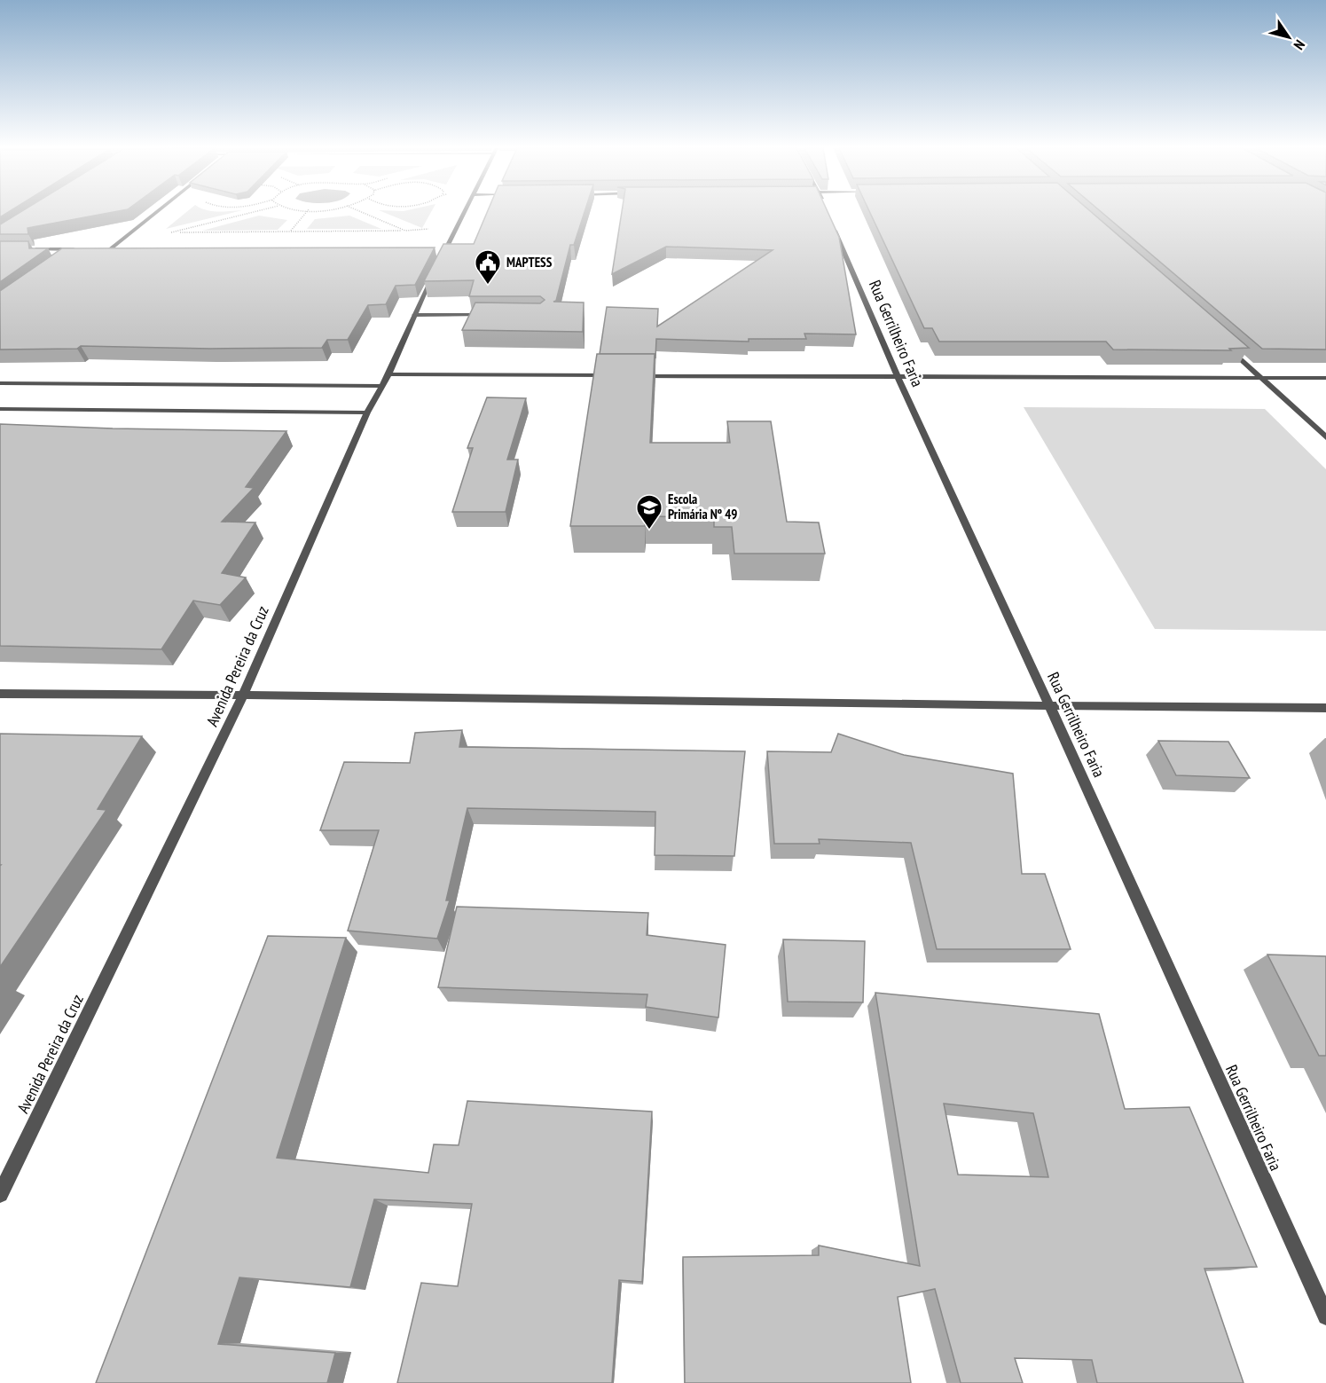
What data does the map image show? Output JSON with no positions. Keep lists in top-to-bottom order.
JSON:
{
  "streets": {
    "street": ["Rua Gerrilheiro Faria", "Avenida Pereira da Cruz"]
  },
  "places": {
    "public building": ["MAPTESS"],
    "school or university": ["Escola Primária Nº 49"]
  },
  "north": "bottom right"
}
